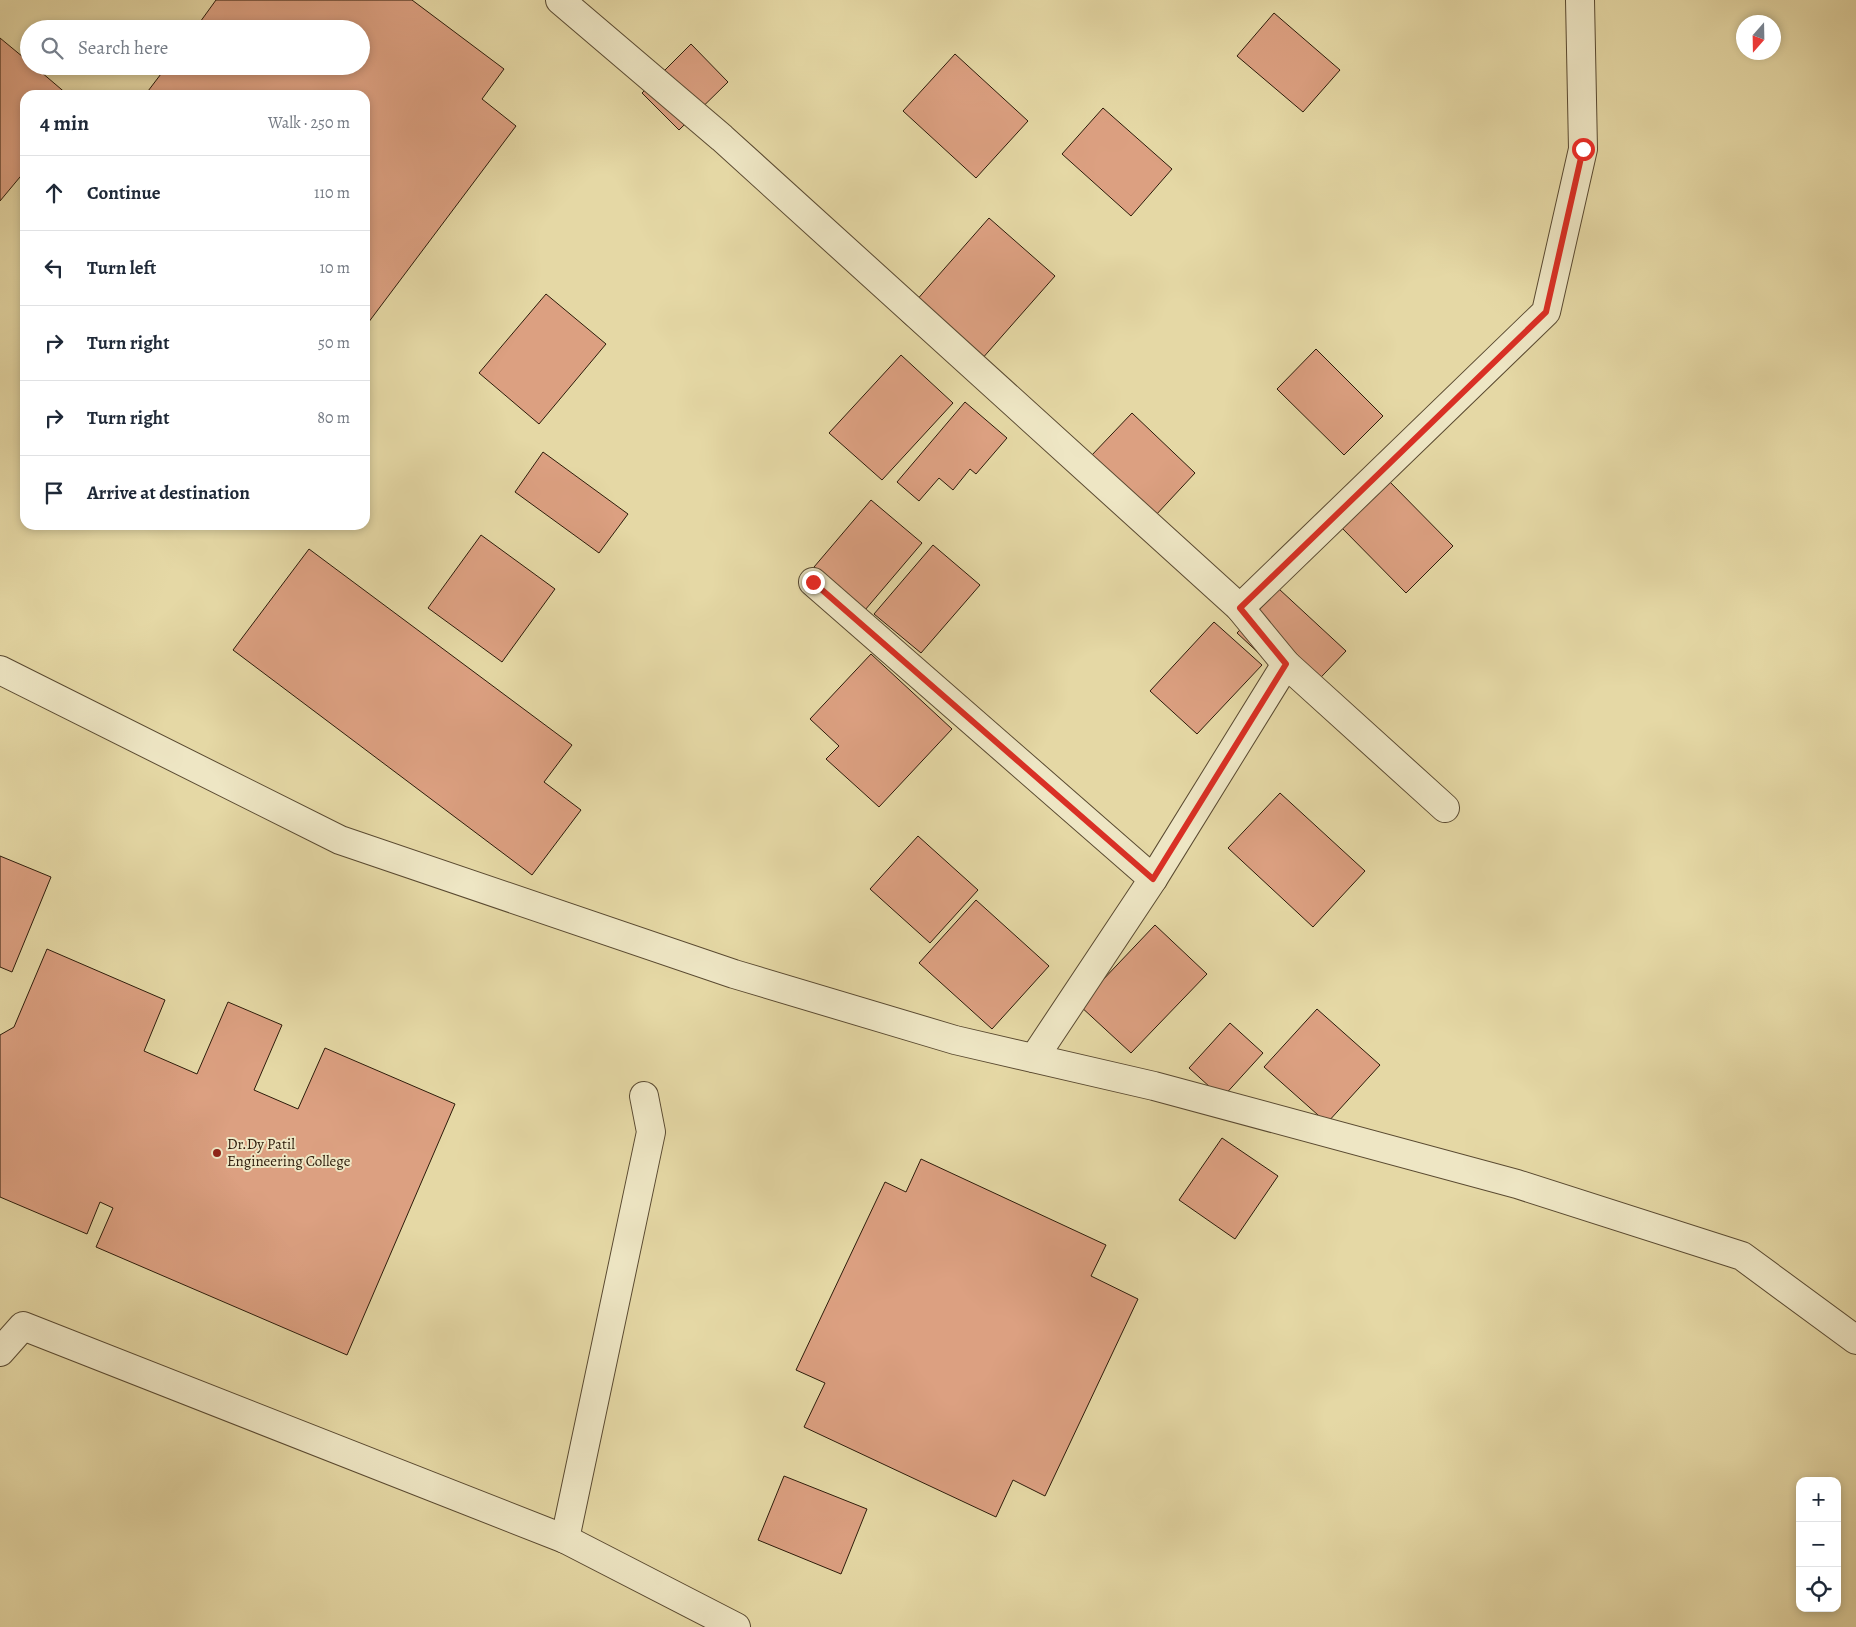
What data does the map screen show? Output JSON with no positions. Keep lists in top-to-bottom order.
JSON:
{
  "places": ["Dr.Dy Patil Engineering College"],
  "north": "bottom",
  "page": {
    "search": "Search here",
    "heading": ["4 min", "Walk · 250 m"],
    "list": [
      ["Continue", "110 m"],
      ["Turn left", "10 m"],
      ["Turn right", "50 m"],
      ["Turn right", "80 m"],
      "Arrive at destination"
    ],
    "map_buttons": ["+", "−"]
  }
}
